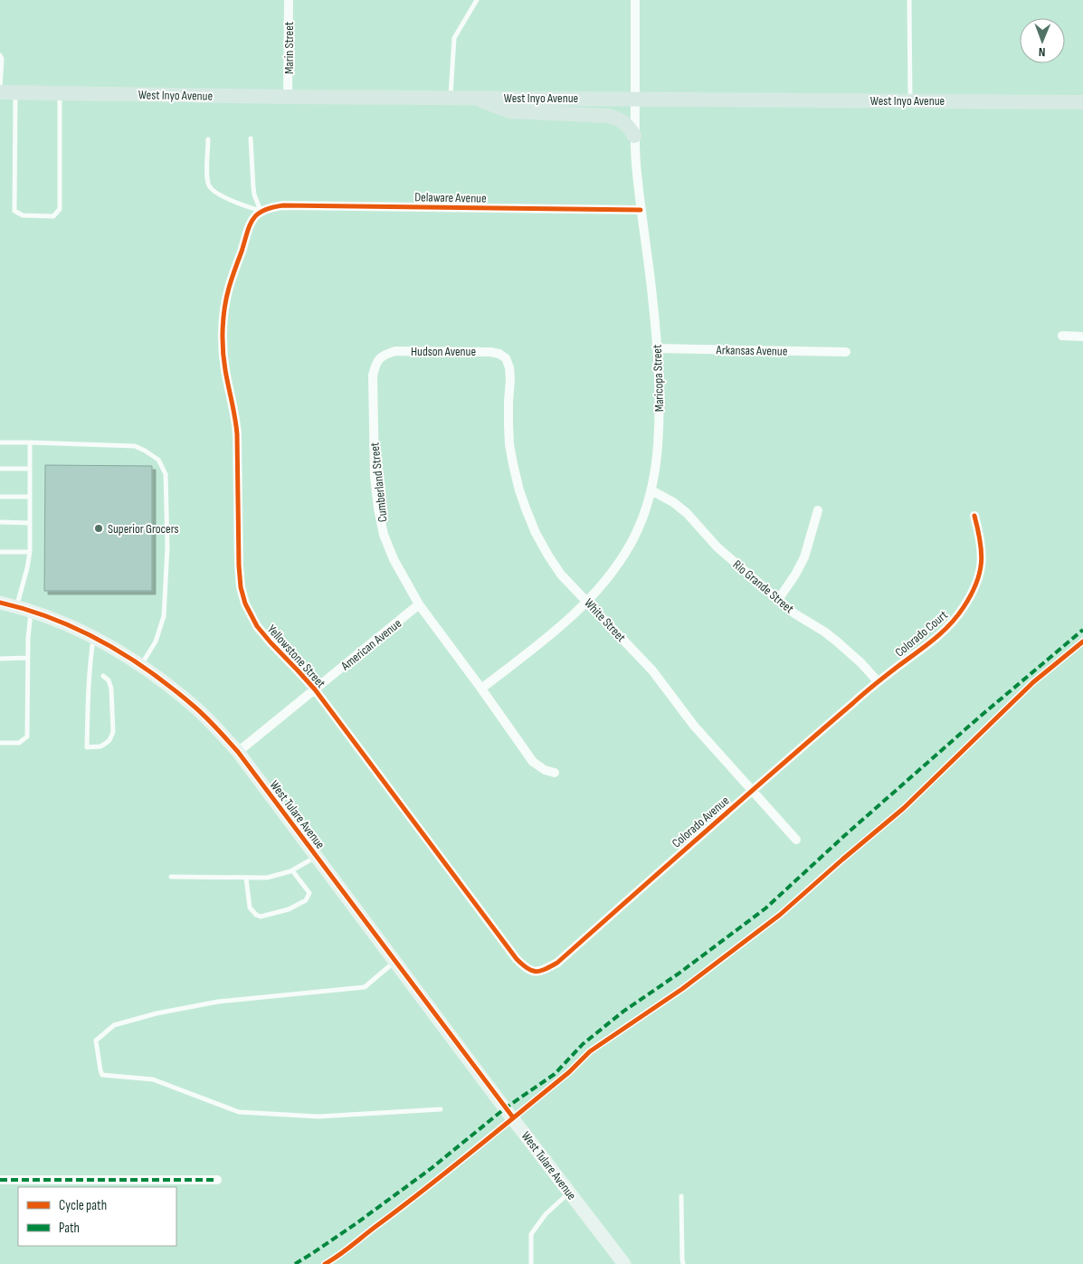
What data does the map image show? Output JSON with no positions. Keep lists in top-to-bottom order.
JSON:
{
  "streets": {
    "main road": ["West Inyo Avenue", "West Tulare Avenue"],
    "street": [
      "Marin Street",
      "Delaware Avenue",
      "Arkansas Avenue",
      "Hudson Avenue",
      "Maricopa Street",
      "Cumberland Street",
      "Rio Grande Street",
      "White Street",
      "Colorado Court",
      "American Avenue",
      "Yellowstone Street",
      "Colorado Avenue"
    ]
  },
  "crossings": [
    ["Marin Street", "West Inyo Avenue"],
    ["West Inyo Avenue", "Maricopa Street"],
    ["Delaware Avenue", "Maricopa Street"],
    ["Delaware Avenue", "Yellowstone Street"],
    ["Arkansas Avenue", "Maricopa Street"],
    ["Hudson Avenue", "Cumberland Street"],
    ["Hudson Avenue", "White Street"],
    ["Maricopa Street", "Cumberland Street"],
    ["Maricopa Street", "Rio Grande Street"],
    ["Maricopa Street", "White Street"],
    ["Cumberland Street", "American Avenue"],
    ["Rio Grande Street", "Colorado Court"],
    ["Rio Grande Street", "Colorado Avenue"],
    ["White Street", "Colorado Avenue"],
    ["Colorado Court", "Colorado Avenue"],
    ["American Avenue", "Yellowstone Street"],
    ["American Avenue", "West Tulare Avenue"],
    ["Yellowstone Street", "Colorado Avenue"]
  ],
  "places": ["Superior Grocers"],
  "legend": ["Cycle path", "Path"],
  "north": "bottom"
}
